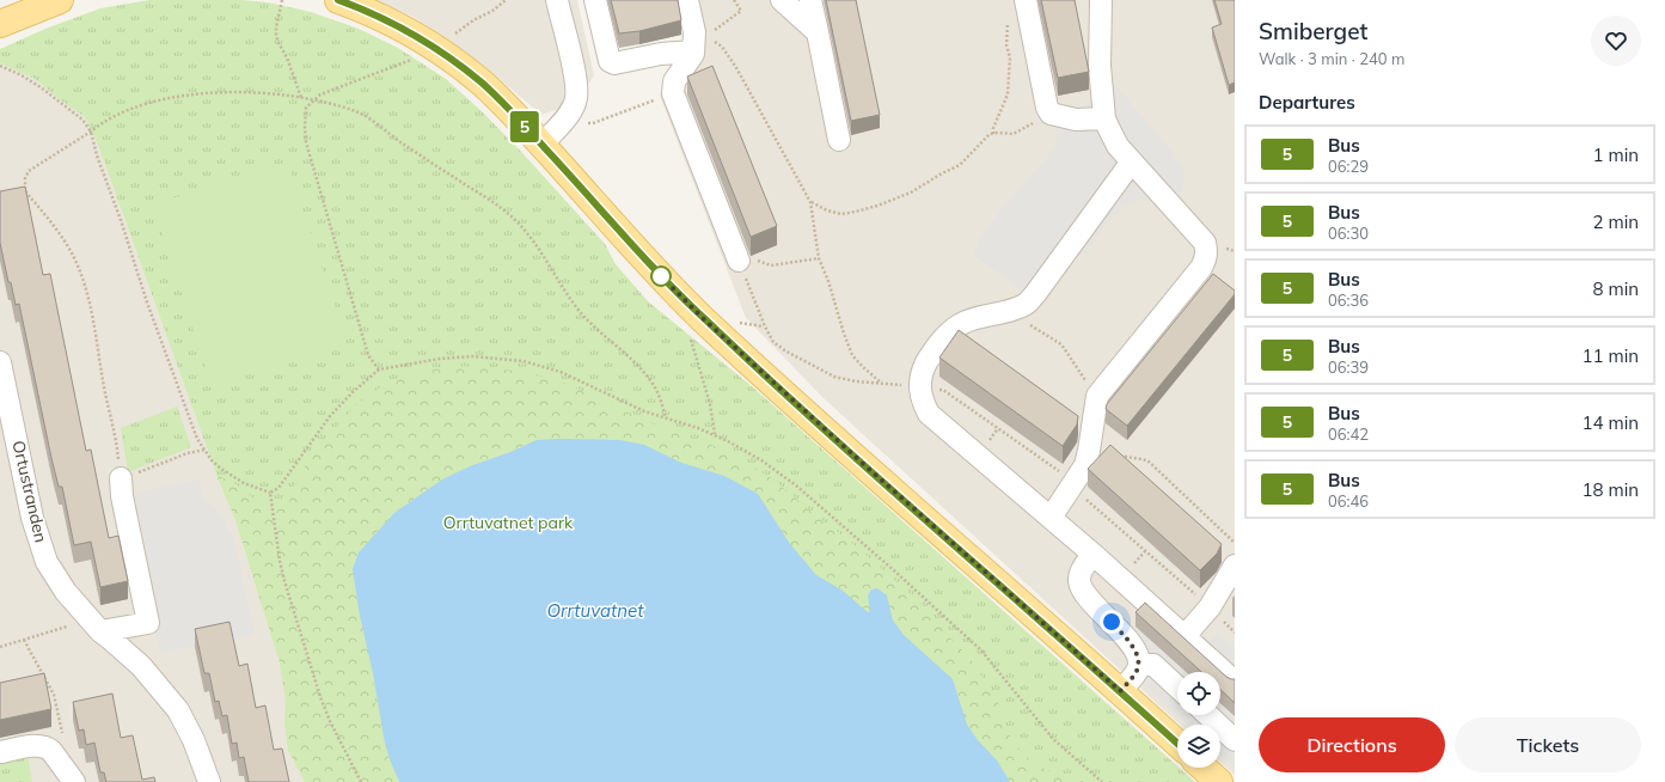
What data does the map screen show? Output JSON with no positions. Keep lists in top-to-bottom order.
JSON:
{
  "streets": {
    "street": ["Ortustranden"]
  },
  "water": ["Orrtuvatnet"],
  "parks": ["Orrtuvatnet park"],
  "lines": ["bus line 5"],
  "page": {
    "on_map": "5",
    "heading": [
      ["Smiberget", "Walk · 3 min · 240 m"],
      "Departures"
    ],
    "list": [
      {
        "mark": "5",
        "name": "Bus",
        "note": "06:29",
        "value": "1 min"
      },
      {
        "mark": "5",
        "name": "Bus",
        "note": "06:30",
        "value": "2 min"
      },
      {
        "mark": "5",
        "name": "Bus",
        "note": "06:36",
        "value": "8 min"
      },
      {
        "mark": "5",
        "name": "Bus",
        "note": "06:39",
        "value": "11 min"
      },
      {
        "mark": "5",
        "name": "Bus",
        "note": "06:42",
        "value": "14 min"
      },
      {
        "mark": "5",
        "name": "Bus",
        "note": "06:46",
        "value": "18 min"
      }
    ],
    "buttons": ["Directions", "Tickets"]
  }
}
